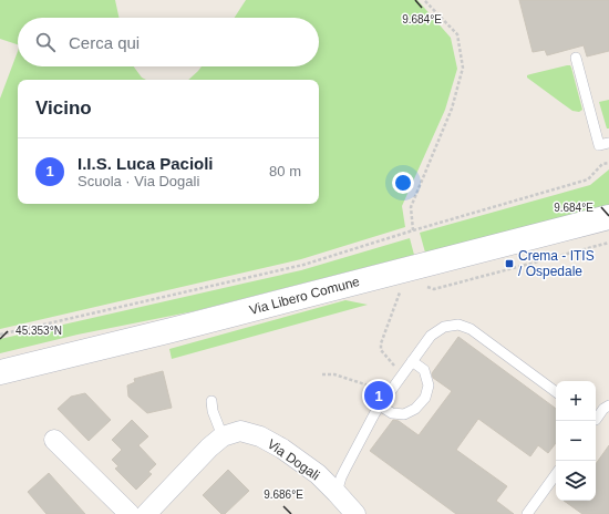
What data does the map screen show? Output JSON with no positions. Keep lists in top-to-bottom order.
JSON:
{
  "streets": {
    "main road": ["Via Libero Comune"],
    "street": ["Via Dogali"]
  },
  "places": {
    "transit": ["Crema - ITIS / Ospedale"]
  },
  "page": {
    "search": "Cerca qui",
    "heading": "Vicino",
    "list": [
      {
        "mark": "1",
        "name": "I.I.S. Luca Pacioli",
        "note": "Scuola · Via Dogali",
        "value": "80 m"
      }
    ],
    "pins": "1",
    "map_buttons": ["+", "−"]
  },
  "coordinates": ["9.684°E", "45.353°N", "9.686°E"]
}
